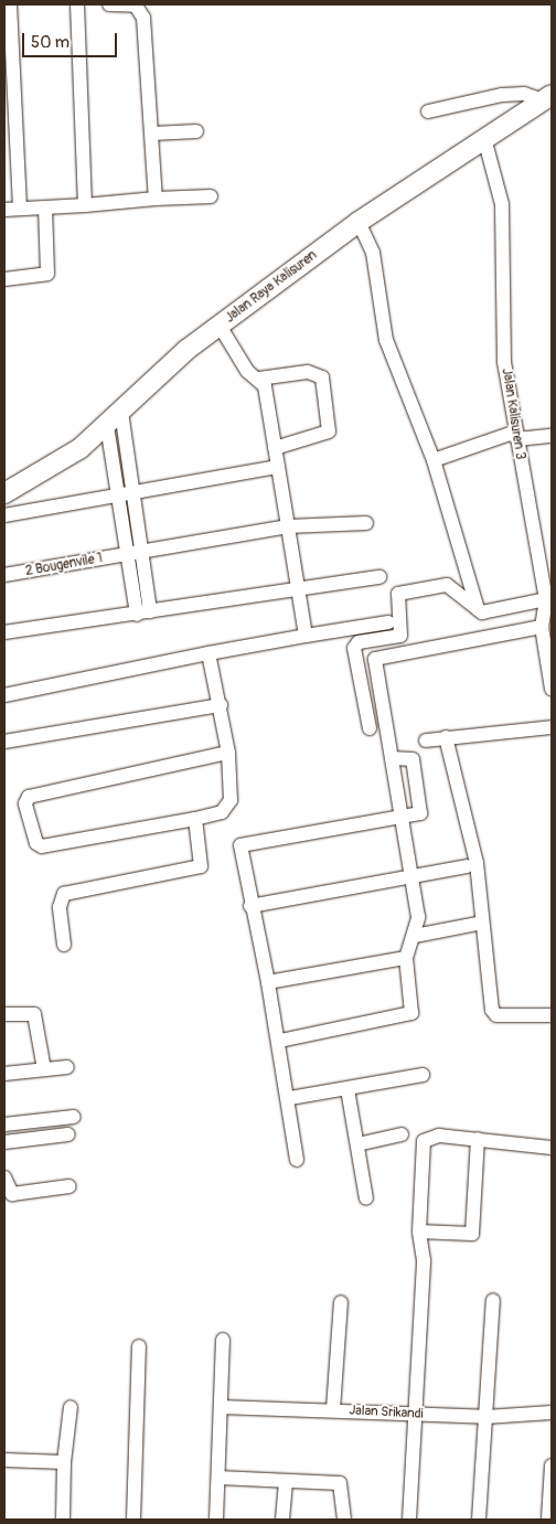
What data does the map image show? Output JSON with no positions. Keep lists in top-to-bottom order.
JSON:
{
  "streets": {
    "main road": ["Jalan Raya Kalisuren"],
    "street": ["Jalan Kalisuren 3", "2 Bougenvile 1", "Jalan Srikandi"]
  },
  "crossings": [
    ["Jalan Raya Kalisuren", "Jalan Kalisuren 3"]
  ],
  "scale_bar": "50 m"
}
